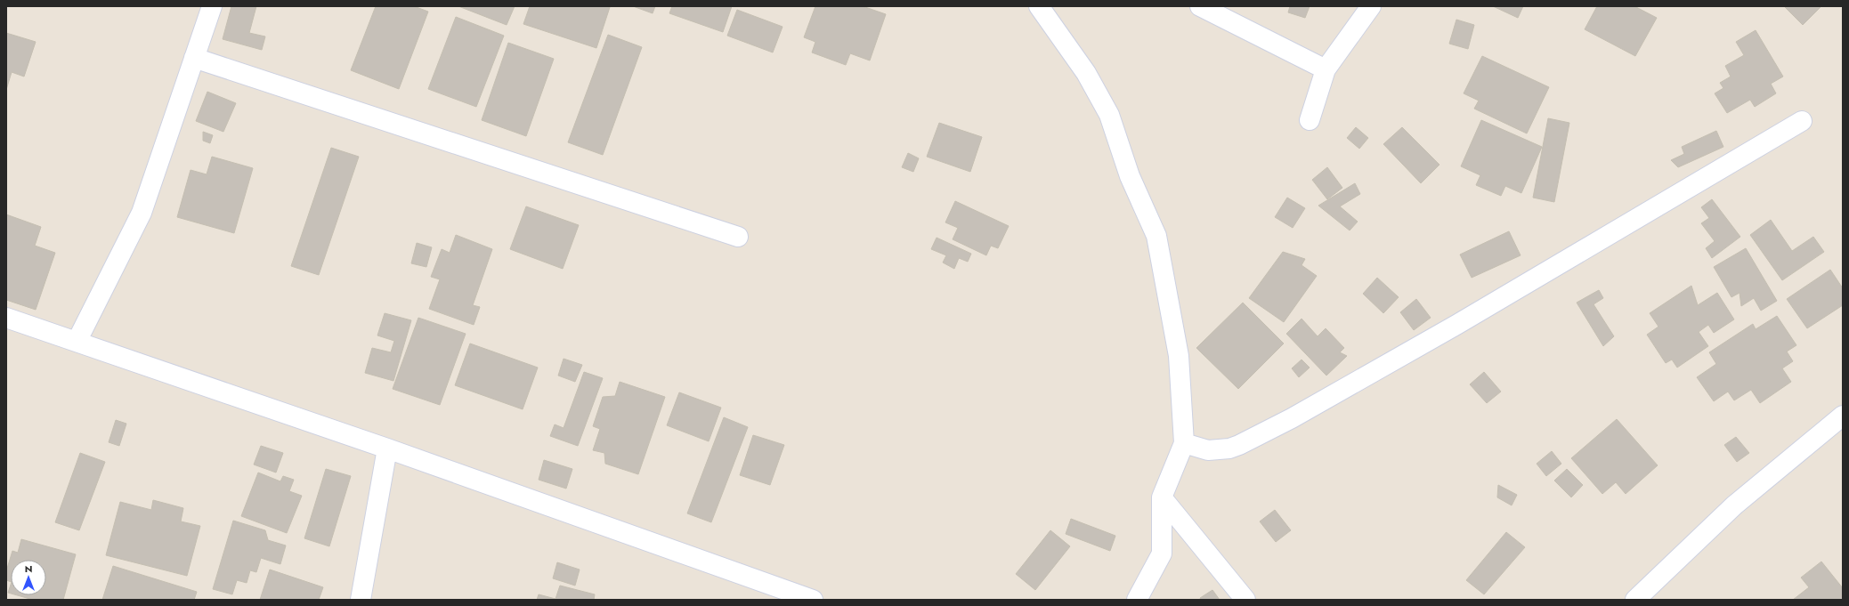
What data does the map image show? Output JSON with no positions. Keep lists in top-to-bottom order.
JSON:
{
  "north": "top"
}
